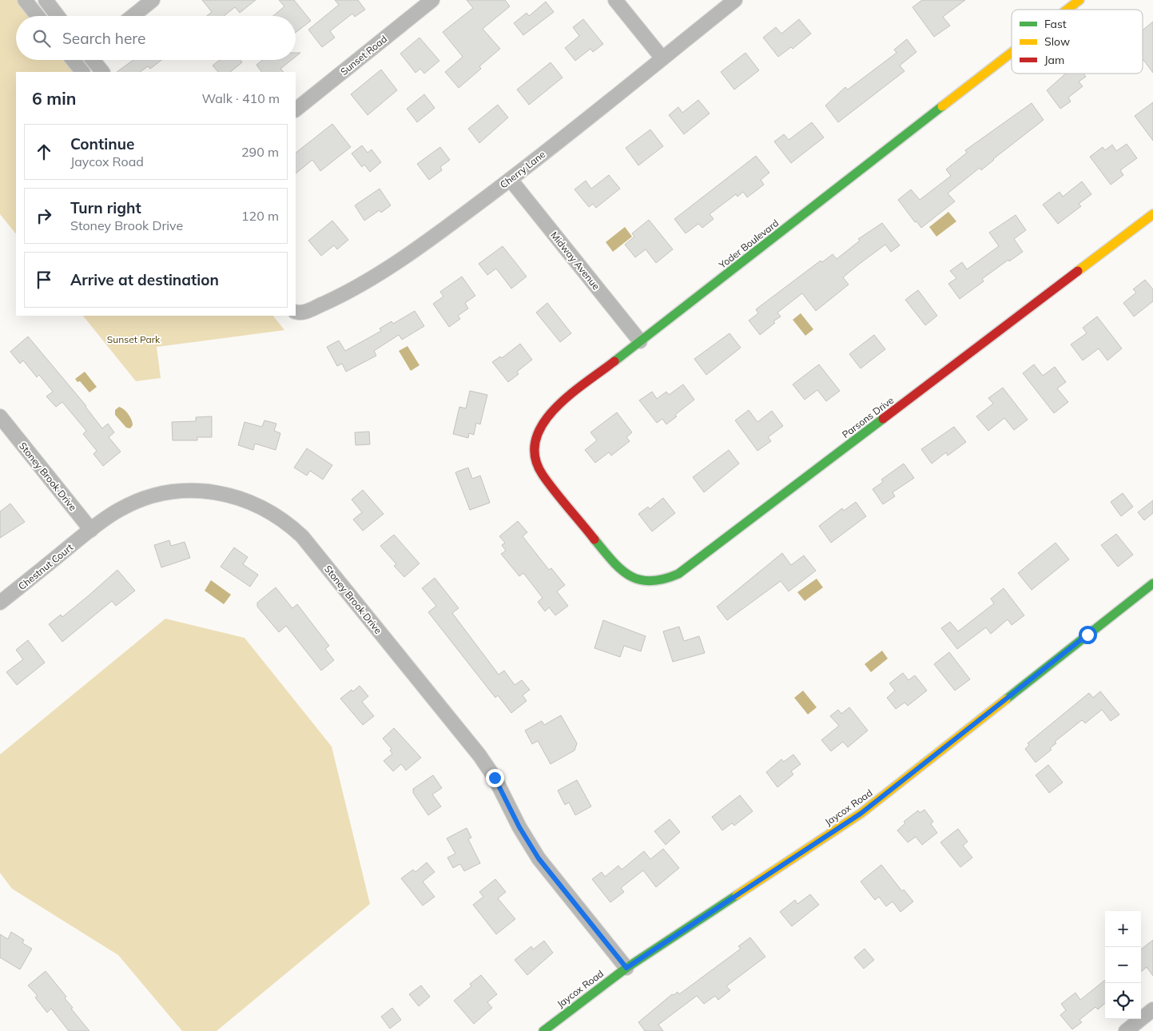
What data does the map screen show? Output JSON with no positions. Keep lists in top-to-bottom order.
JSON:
{
  "streets": {
    "street": [
      "Sunset Road",
      "Cherry Lane",
      "Yoder Boulevard",
      "Midway Avenue",
      "Parsons Drive",
      "Stoney Brook Drive",
      "Chestnut Court",
      "Jaycox Road"
    ]
  },
  "crossings": [
    ["Cherry Lane", "Midway Avenue"],
    ["Yoder Boulevard", "Midway Avenue"],
    ["Yoder Boulevard", "Parsons Drive"],
    ["Stoney Brook Drive", "Chestnut Court"],
    ["Stoney Brook Drive", "Jaycox Road"]
  ],
  "parks": ["Sunset Park"],
  "legend": ["Fast", "Slow", "Jam"],
  "page": {
    "search": "Search here",
    "heading": ["6 min", "Walk · 410 m"],
    "list": [
      ["Continue", "Jaycox Road", "290 m"],
      ["Turn right", "Stoney Brook Drive", "120 m"],
      "Arrive at destination"
    ],
    "map_buttons": ["+", "−"]
  }
}
